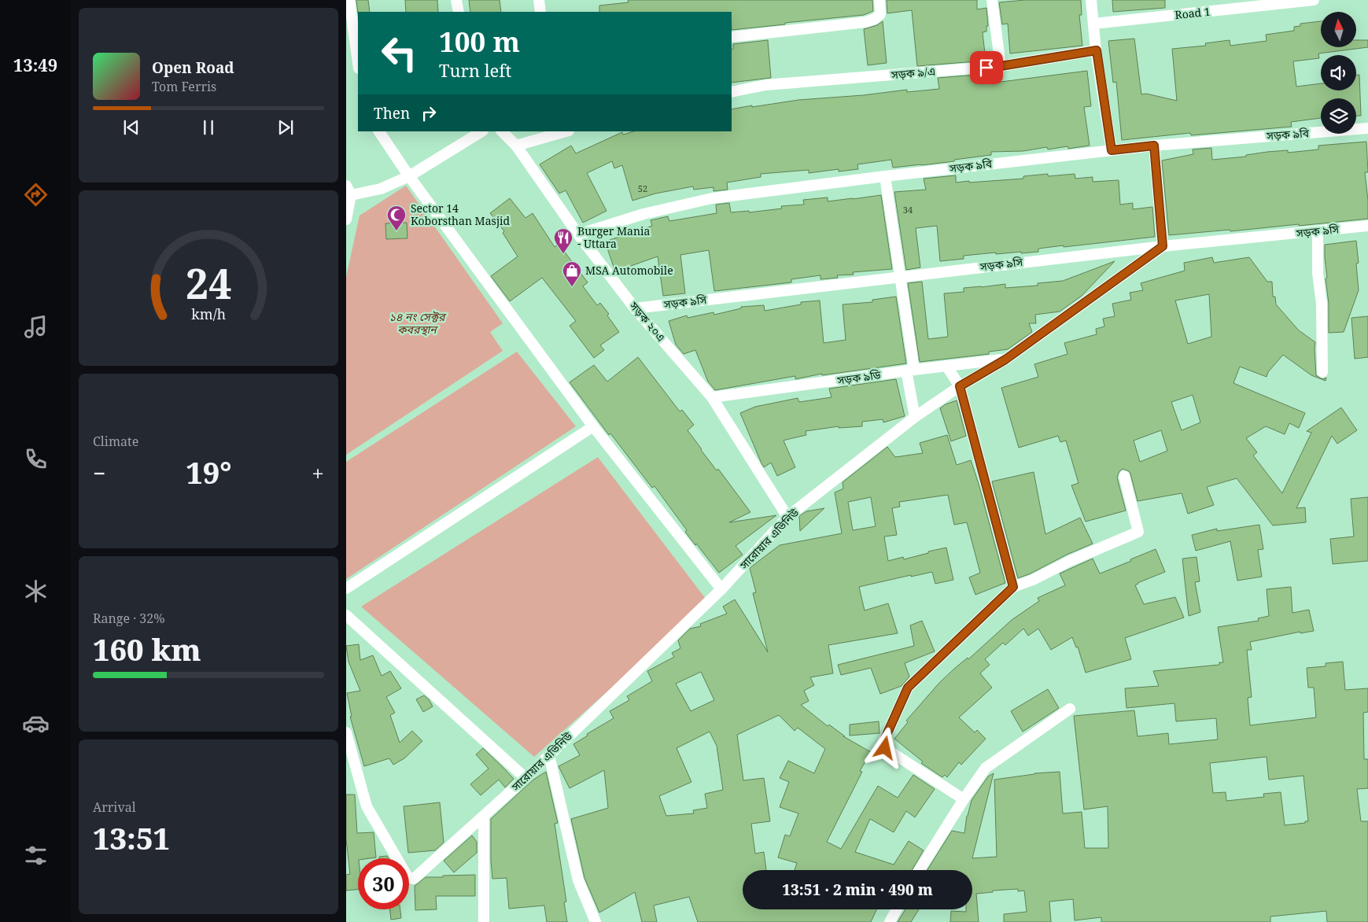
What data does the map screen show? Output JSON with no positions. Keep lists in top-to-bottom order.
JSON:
{
  "streets": {
    "street": [
      "Road 1",
      "সড়ক ৯/এ",
      "সড়ক ৯বি",
      "সড়ক ৯সি",
      "সড়ক ২০এ",
      "সড়ক ৯ডি",
      "সারোয়ার এভিনিউ"
    ]
  },
  "crossings": [
    ["সড়ক ৯বি", "সড়ক ২০এ"],
    ["সড়ক ৯সি", "সড়ক ২০এ"],
    ["সড়ক ৯সি", "সারোয়ার এভিনিউ"],
    ["সড়ক ২০এ", "সড়ক ৯ডি"],
    ["সড়ক ২০এ", "সারোয়ার এভিনিউ"],
    ["সড়ক ৯ডি", "সারোয়ার এভিনিউ"]
  ],
  "parks": ["১৪ নং সেক্টর কবরস্থান"],
  "places": {
    "mosque": ["Sector 14 Koborsthan Masjid"],
    "restaurant": ["Burger Mania - Uttara"],
    "shop": ["MSA Automobile"]
  },
  "house_numbers": ["52", "34"],
  "north": "top",
  "page": {
    "tabs": "13:49",
    "turn": ["100 m", "Turn left"],
    "song": ["Open Road", "Tom Ferris"],
    "then": "Then",
    "tile": [
      "Climate",
      ["Range · 32%", "160 km"],
      ["Arrival", "13:51"]
    ],
    "heat": ["−", "19°", "+"],
    "limit": "30",
    "trip": "13:51 · 2 min · 490 m",
    "gauge": ["24", "km/h"]
  }
}
